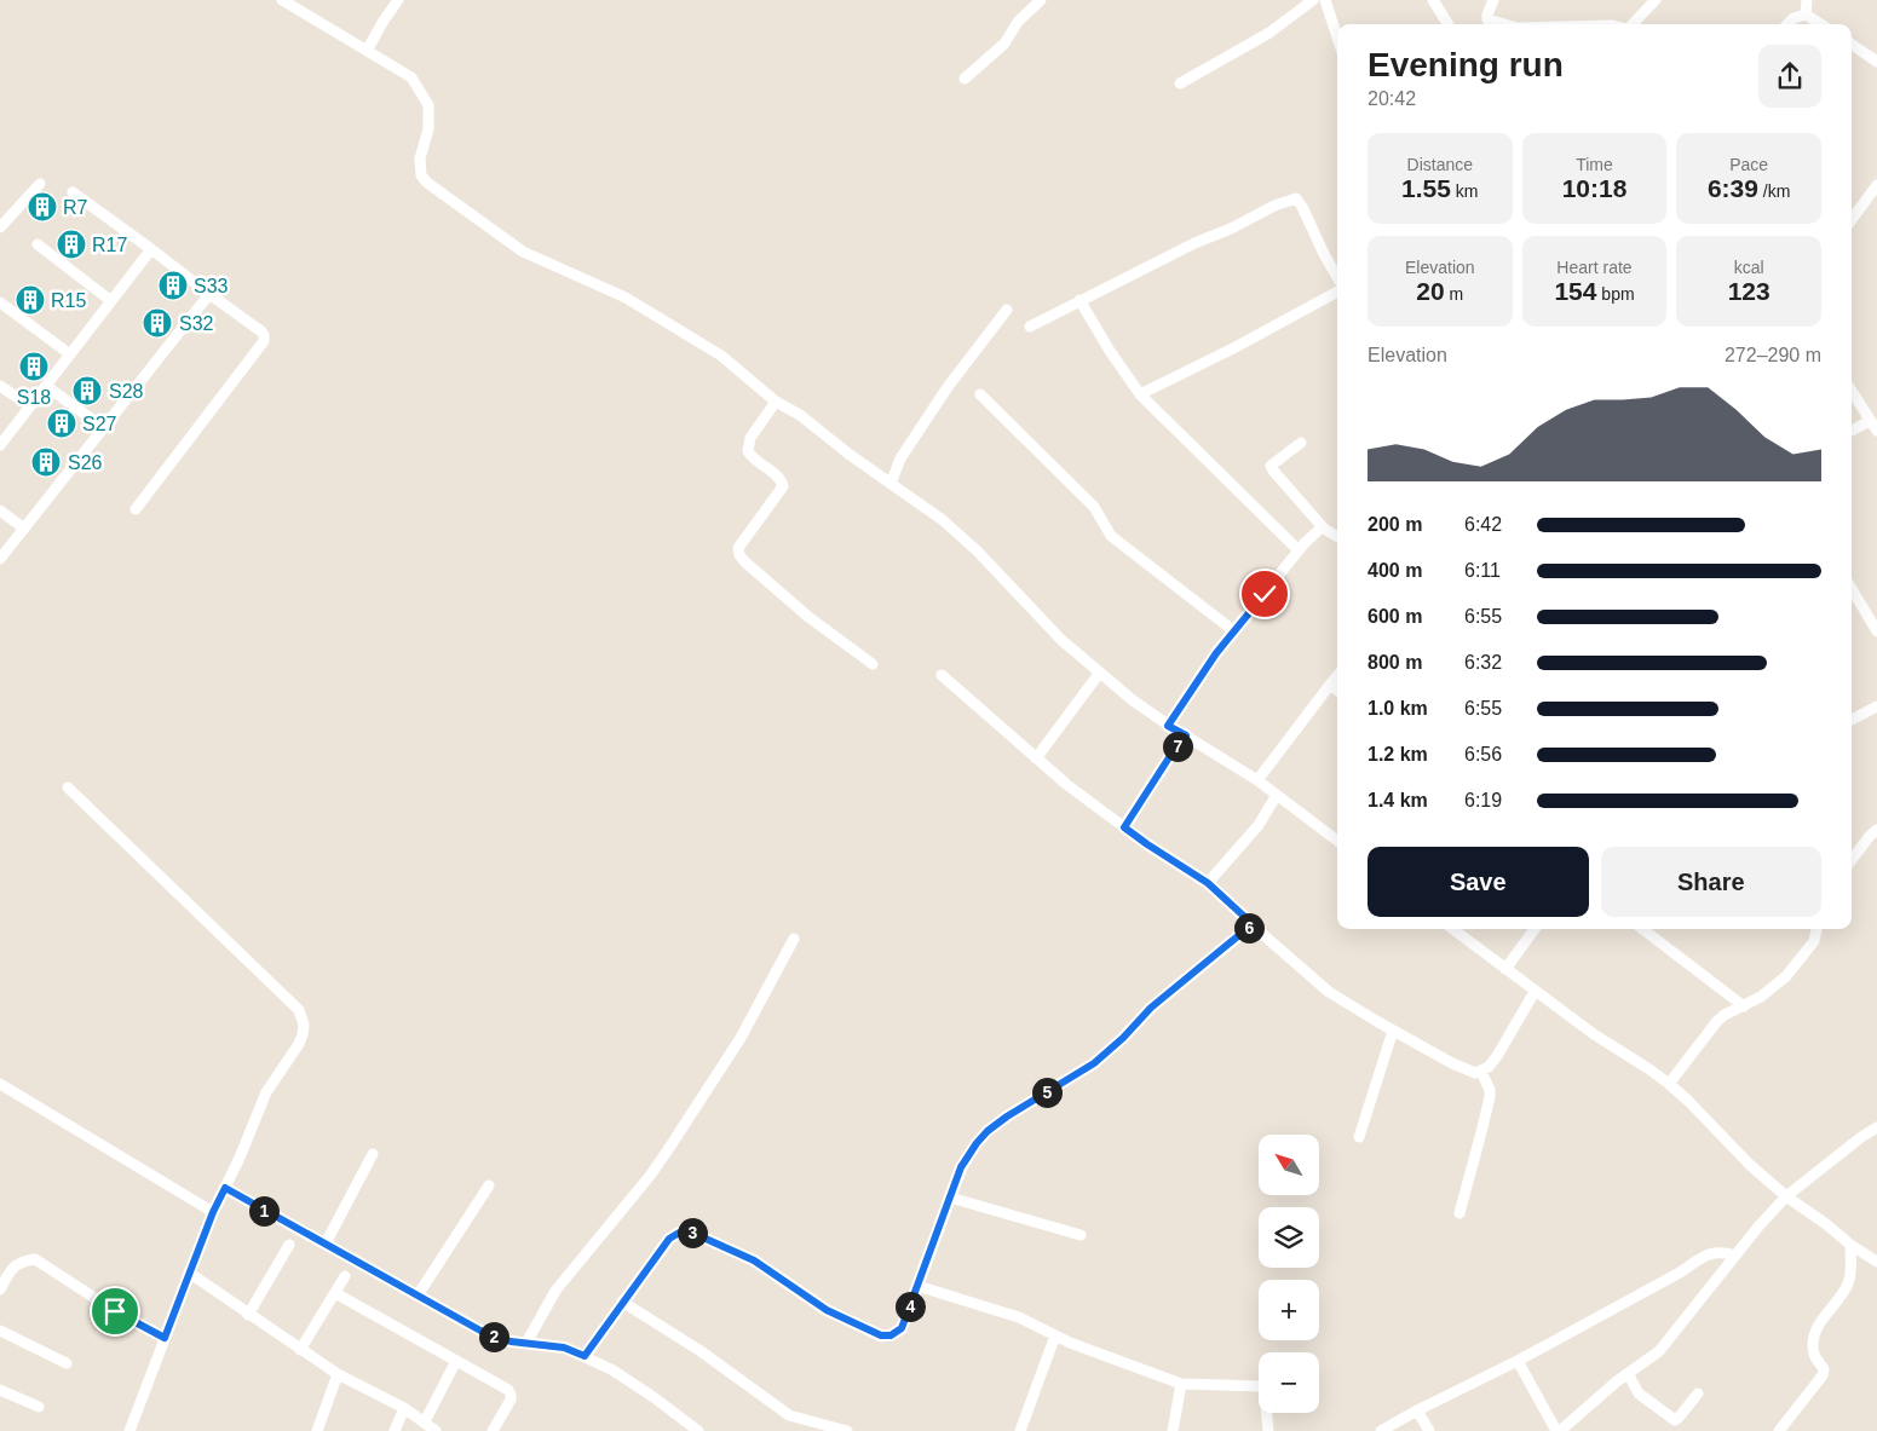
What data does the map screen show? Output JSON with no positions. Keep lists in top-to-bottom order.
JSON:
{
  "places": {
    "building": [
      "R7",
      "R17",
      "S33",
      "R15",
      "S32",
      "S18",
      "S28",
      "S27",
      "S26"
    ]
  },
  "north": "top left",
  "page": {
    "heading": ["Evening run", "20:42"],
    "stats": [
      ["Distance", "1.55 km"],
      ["Time", "10:18"],
      ["Pace", "6:39 /km"],
      ["Elevation", "20 m"],
      ["Heart rate", "154 bpm"],
      ["kcal", "123"]
    ],
    "chart": ["Elevation", "272–290 m"],
    "list": [
      {
        "name": "200 m",
        "note": "6:42"
      },
      {
        "name": "400 m",
        "note": "6:11"
      },
      {
        "name": "600 m",
        "note": "6:55"
      },
      {
        "name": "800 m",
        "note": "6:32"
      },
      {
        "name": "1.0 km",
        "note": "6:55"
      },
      {
        "name": "1.2 km",
        "note": "6:56"
      },
      {
        "name": "1.4 km",
        "note": "6:19"
      }
    ],
    "pins": [
      "7",
      "6",
      "5",
      "1",
      "3",
      "4",
      "2"
    ],
    "buttons": ["Save", "Share"],
    "map_buttons": ["+", "−"]
  }
}
